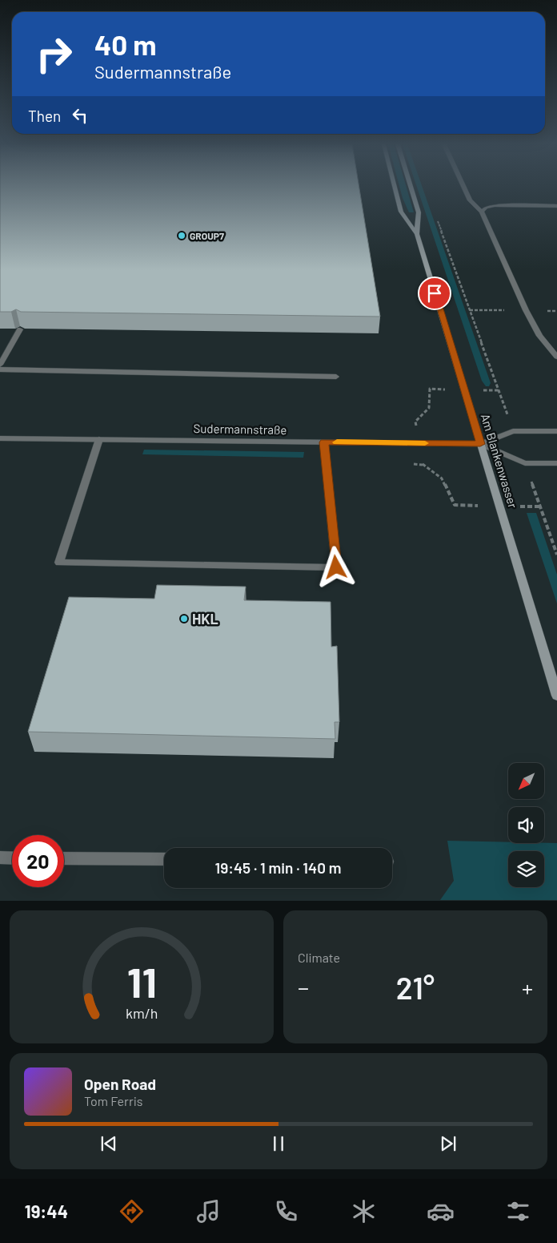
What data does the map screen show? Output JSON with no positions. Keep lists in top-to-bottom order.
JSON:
{
  "streets": {
    "street": ["Sudermannstraße", "Am Blankenwasser"]
  },
  "crossings": [
    ["Sudermannstraße", "Am Blankenwasser"]
  ],
  "places": ["GROUP7", "HKL"],
  "north": "bottom left",
  "page": {
    "turn": ["40 m", "Sudermannstraße"],
    "then": "Then",
    "limit": "20",
    "trip": "19:45 · 1 min · 140 m",
    "tile": "Climate",
    "heat": ["−", "21°", "+"],
    "song": ["Open Road", "Tom Ferris"],
    "tabs": "19:44",
    "gauge": ["11", "km/h"]
  }
}
